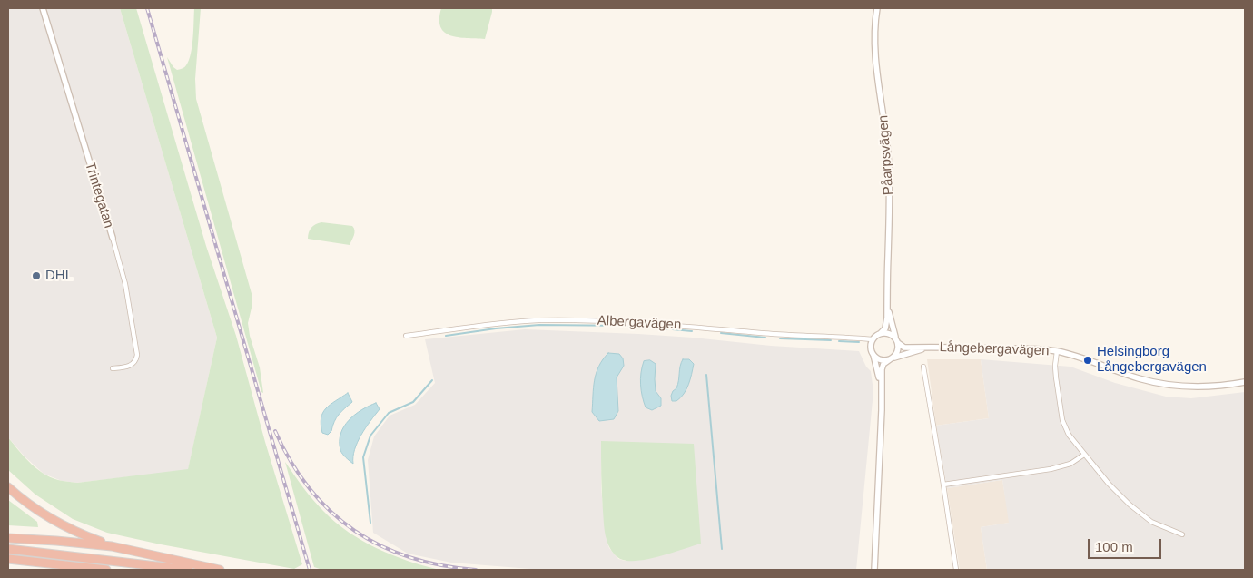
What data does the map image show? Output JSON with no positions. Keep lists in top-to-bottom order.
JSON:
{
  "streets": {
    "street": [
      "Påarpsvägen",
      "Trintegatan",
      "Albergavägen",
      "Långebergavägen"
    ]
  },
  "crossings": [
    ["Påarpsvägen", "Albergavägen"],
    ["Påarpsvägen", "Långebergavägen"],
    ["Albergavägen", "Långebergavägen"]
  ],
  "places": ["DHL", "Helsingborg Långebergavägen"],
  "scale_bar": "100 m"
}
